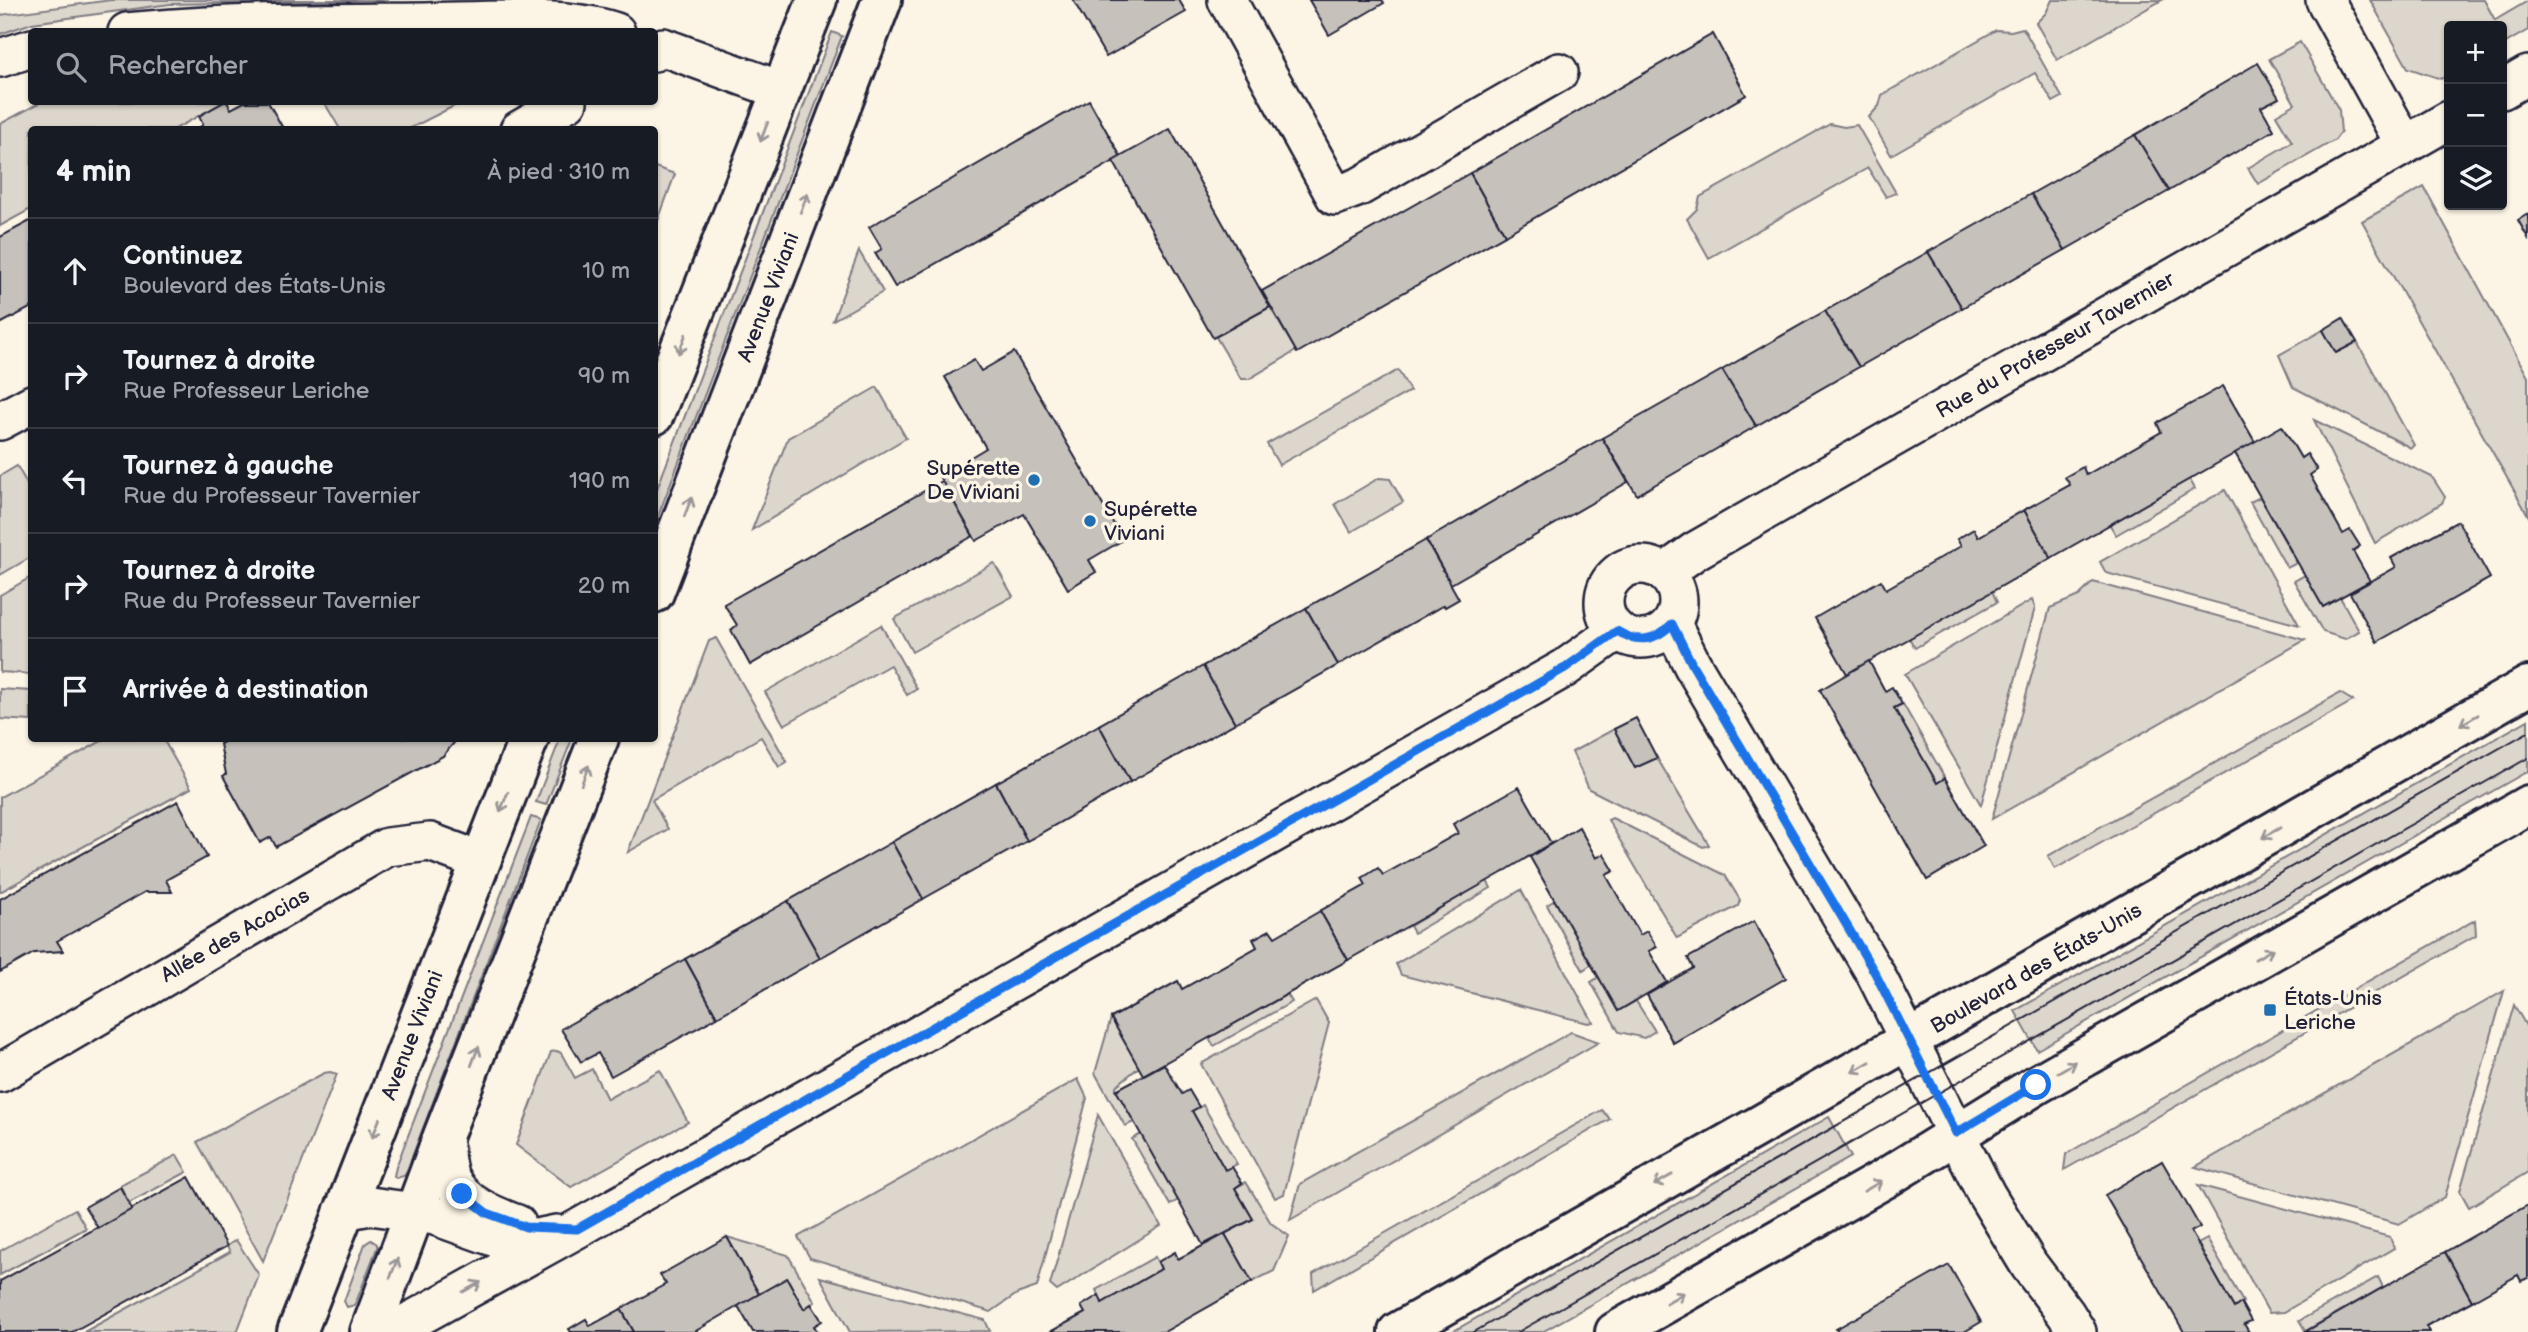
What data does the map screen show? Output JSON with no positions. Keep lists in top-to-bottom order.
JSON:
{
  "streets": {
    "street": [
      "Avenue Viviani",
      "Rue du Professeur Tavernier",
      "Allée des Acacias",
      "Boulevard des États-Unis"
    ]
  },
  "crossings": [
    ["Avenue Viviani", "Allée des Acacias"]
  ],
  "places": {
    "other": ["Supérette De Viviani", "Supérette Viviani"],
    "transit": ["États-Unis Leriche"]
  },
  "page": {
    "map_buttons": ["+", "−"],
    "search": "Rechercher",
    "heading": ["4 min", "À pied · 310 m"],
    "list": [
      ["Continuez", "Boulevard des États-Unis", "10 m"],
      ["Tournez à droite", "Rue Professeur Leriche", "90 m"],
      ["Tournez à gauche", "Rue du Professeur Tavernier", "190 m"],
      ["Tournez à droite", "Rue du Professeur Tavernier", "20 m"],
      "Arrivée à destination"
    ]
  }
}
